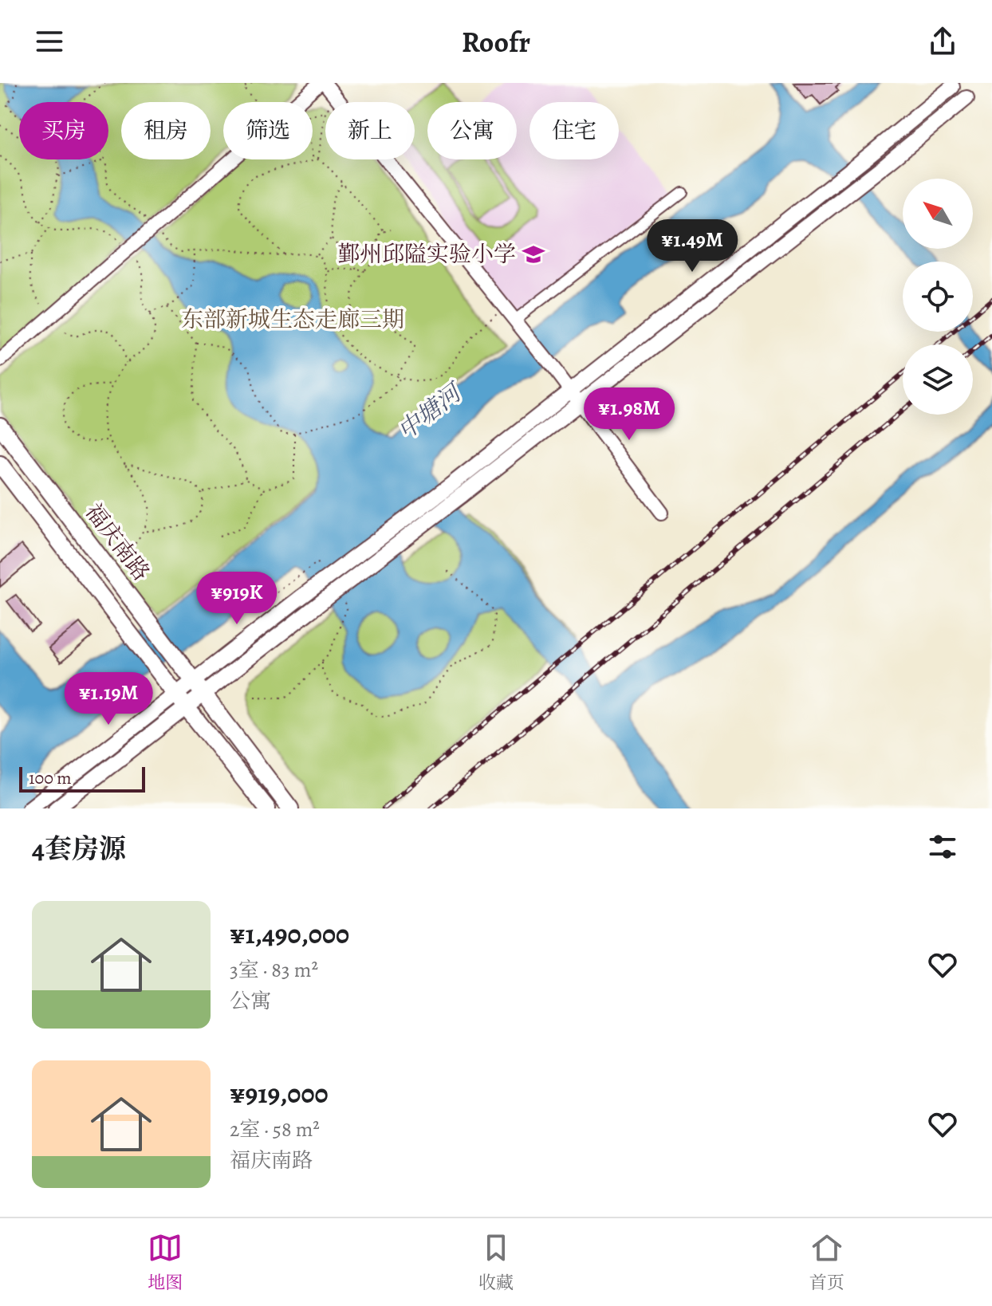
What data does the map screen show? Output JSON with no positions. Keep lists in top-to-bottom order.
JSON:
{
  "streets": {
    "main road": ["福庆南路"]
  },
  "water": ["中塘河"],
  "parks": ["东部新城生态走廊三期"],
  "places": {
    "school or university": ["鄞州邱隘实验小学"]
  },
  "scale_bar": "100 m",
  "north": "top left",
  "page": {
    "header": "Roofr",
    "chip": [
      "买房",
      "租房",
      "筛选",
      "新上",
      "公寓",
      "住宅"
    ],
    "price": [
      "¥1.49M",
      "¥1.98M",
      "¥919K",
      "¥1.19M"
    ],
    "scale": "100 m",
    "heading": "4套房源",
    "list": [
      {
        "name": "¥1,490,000",
        "note": "3室 · 83 m² · 公寓"
      },
      {
        "name": "¥919,000",
        "note": "2室 · 58 m² · 福庆南路"
      }
    ],
    "tabs": ["地图", "收藏", "首页"]
  }
}
